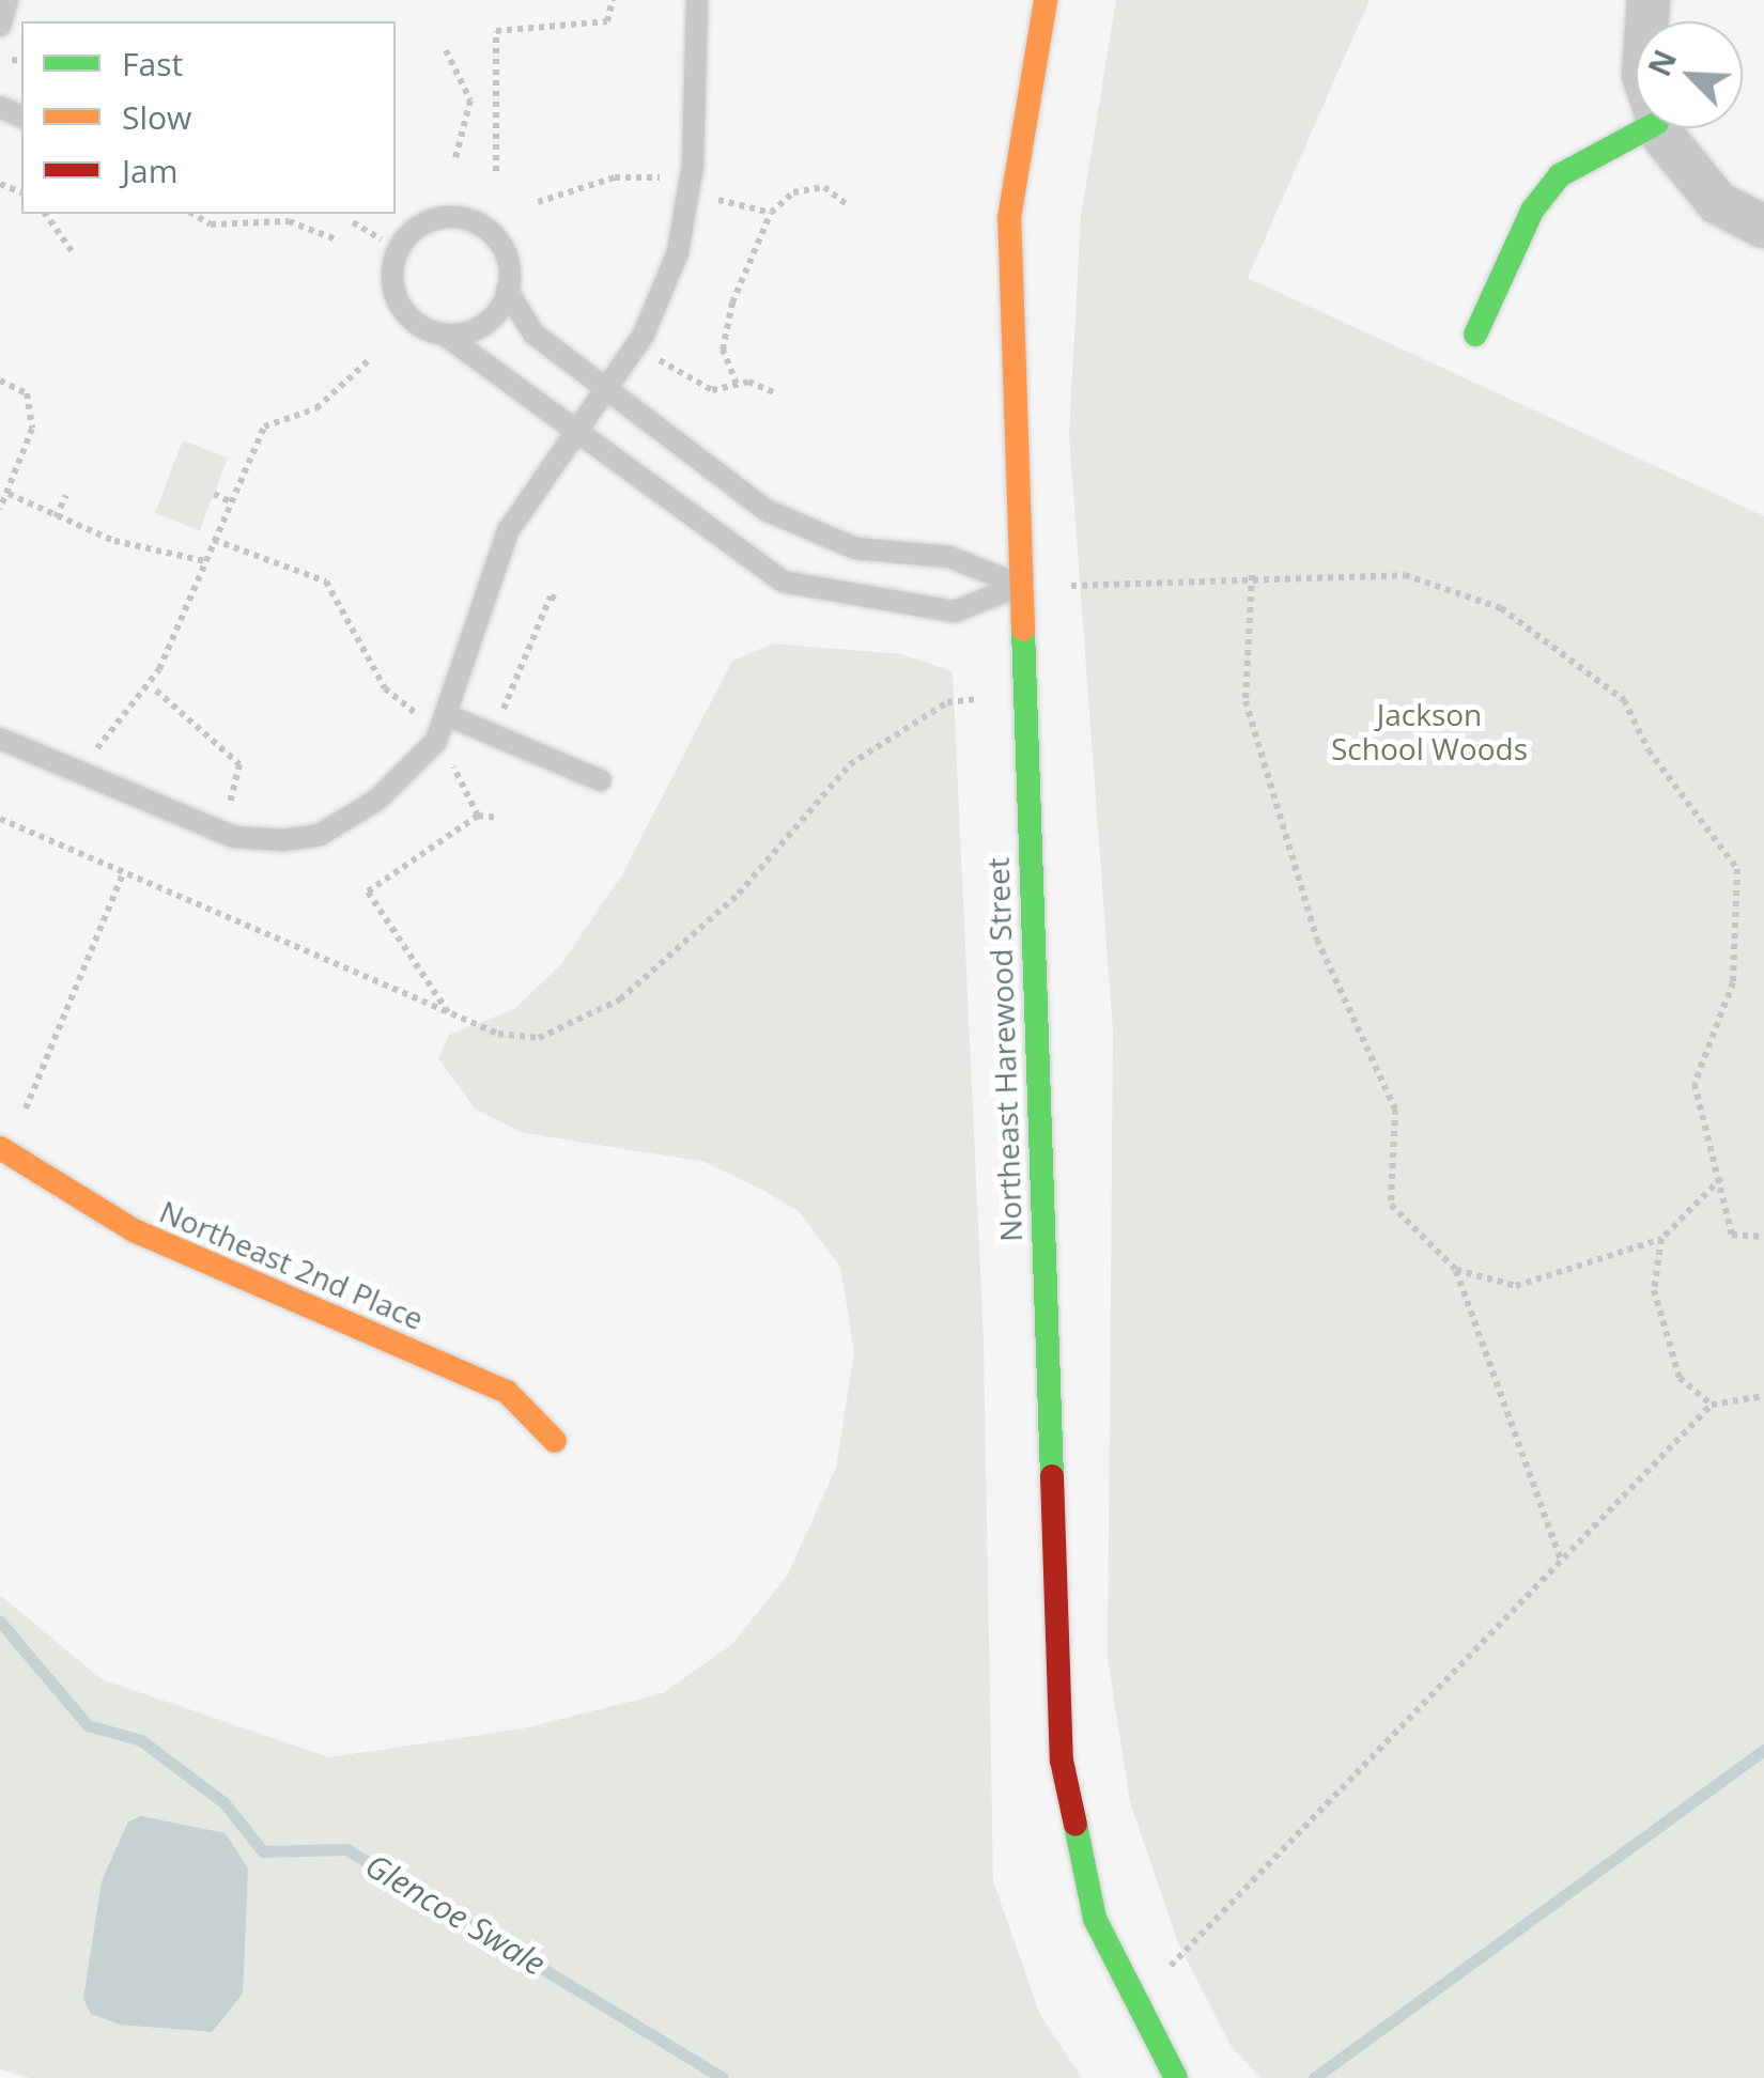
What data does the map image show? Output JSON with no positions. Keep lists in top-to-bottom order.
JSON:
{
  "streets": {
    "street": ["Northeast Harewood Street", "Northeast 2nd Place"]
  },
  "water": ["Glencoe Swale"],
  "parks": ["Jackson School Woods"],
  "legend": ["Fast", "Slow", "Jam"],
  "north": "top left"
}
